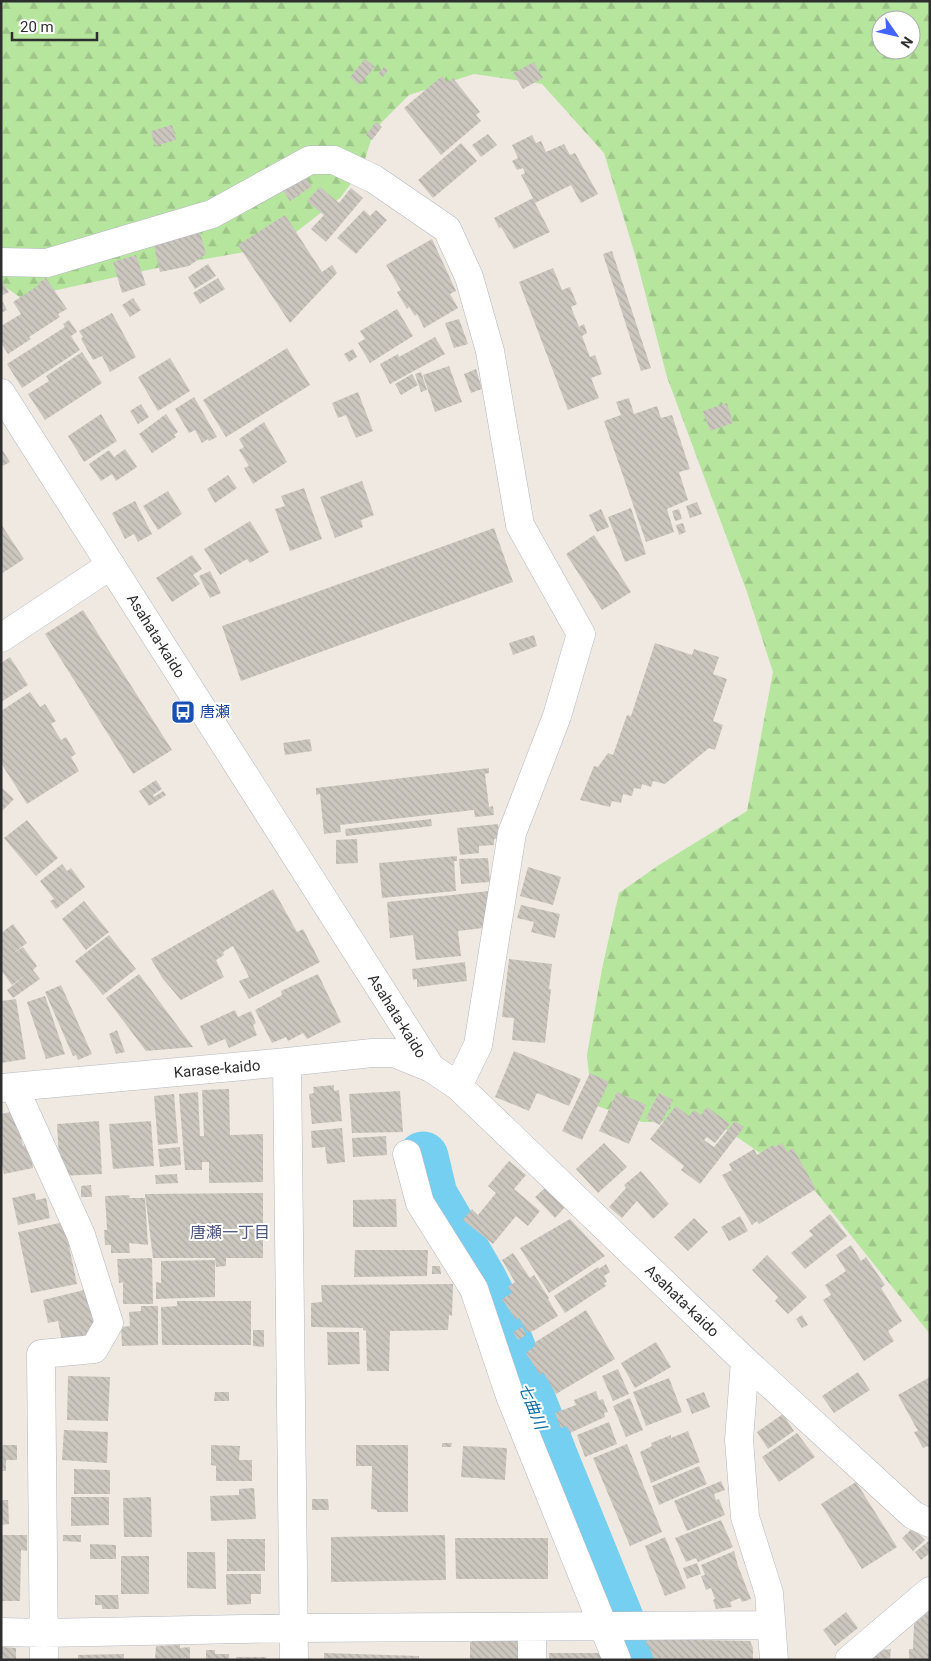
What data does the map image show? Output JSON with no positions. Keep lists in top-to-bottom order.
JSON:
{
  "streets": {
    "street": ["Asahata-kaido", "Karase-kaido"]
  },
  "crossings": [
    ["Asahata-kaido", "Karase-kaido"]
  ],
  "districts": ["唐瀬一丁目"],
  "water": ["七曲川"],
  "places": {
    "bus stop": ["唐瀬"]
  },
  "scale_bar": "20 m",
  "north": "bottom right"
}
